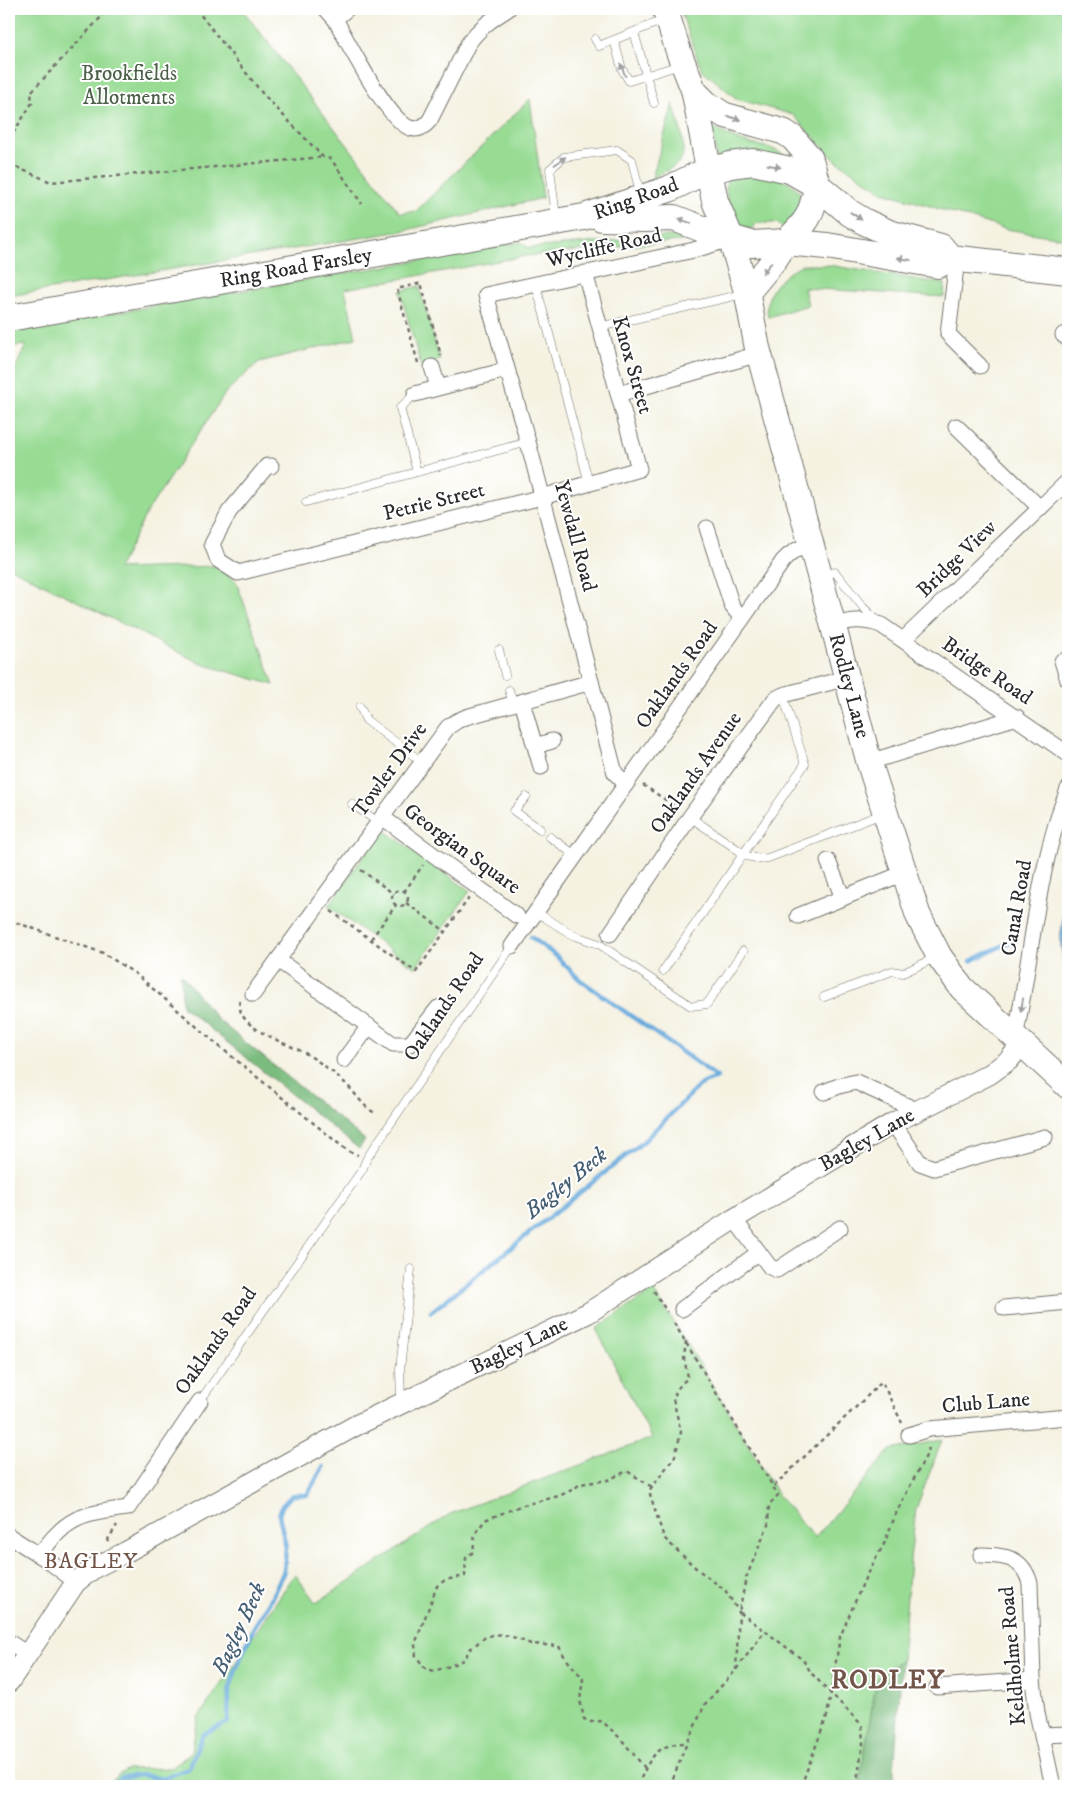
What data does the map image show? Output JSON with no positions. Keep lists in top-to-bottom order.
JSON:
{
  "streets": {
    "highway": ["Ring Road", "Ring Road Farsley"],
    "main road": ["Rodley Lane"],
    "street": [
      "Wycliffe Road",
      "Knox Street",
      "Petrie Street",
      "Yewdall Road",
      "Bridge View",
      "Bridge Road",
      "Oaklands Road",
      "Towler Drive",
      "Oaklands Avenue",
      "Georgian Square",
      "Canal Road",
      "Bagley Lane",
      "Club Lane",
      "Keldholme Road"
    ]
  },
  "crossings": [
    ["Ring Road", "Wycliffe Road"],
    ["Ring Road", "Ring Road Farsley"],
    ["Ring Road", "Rodley Lane"],
    ["Wycliffe Road", "Knox Street"],
    ["Wycliffe Road", "Yewdall Road"],
    ["Wycliffe Road", "Rodley Lane"],
    ["Knox Street", "Petrie Street"],
    ["Petrie Street", "Yewdall Road"],
    ["Yewdall Road", "Oaklands Road"],
    ["Yewdall Road", "Towler Drive"],
    ["Bridge View", "Bridge Road"],
    ["Bridge Road", "Rodley Lane"],
    ["Oaklands Road", "Rodley Lane"],
    ["Rodley Lane", "Oaklands Avenue"],
    ["Rodley Lane", "Canal Road"],
    ["Rodley Lane", "Bagley Lane"],
    ["Towler Drive", "Georgian Square"],
    ["Canal Road", "Bagley Lane"]
  ],
  "one_way": ["Canal Road"],
  "districts": ["BAGLEY", "RODLEY"],
  "water": ["Bagley Beck"],
  "parks": ["Brookfields Allotments"]
}
